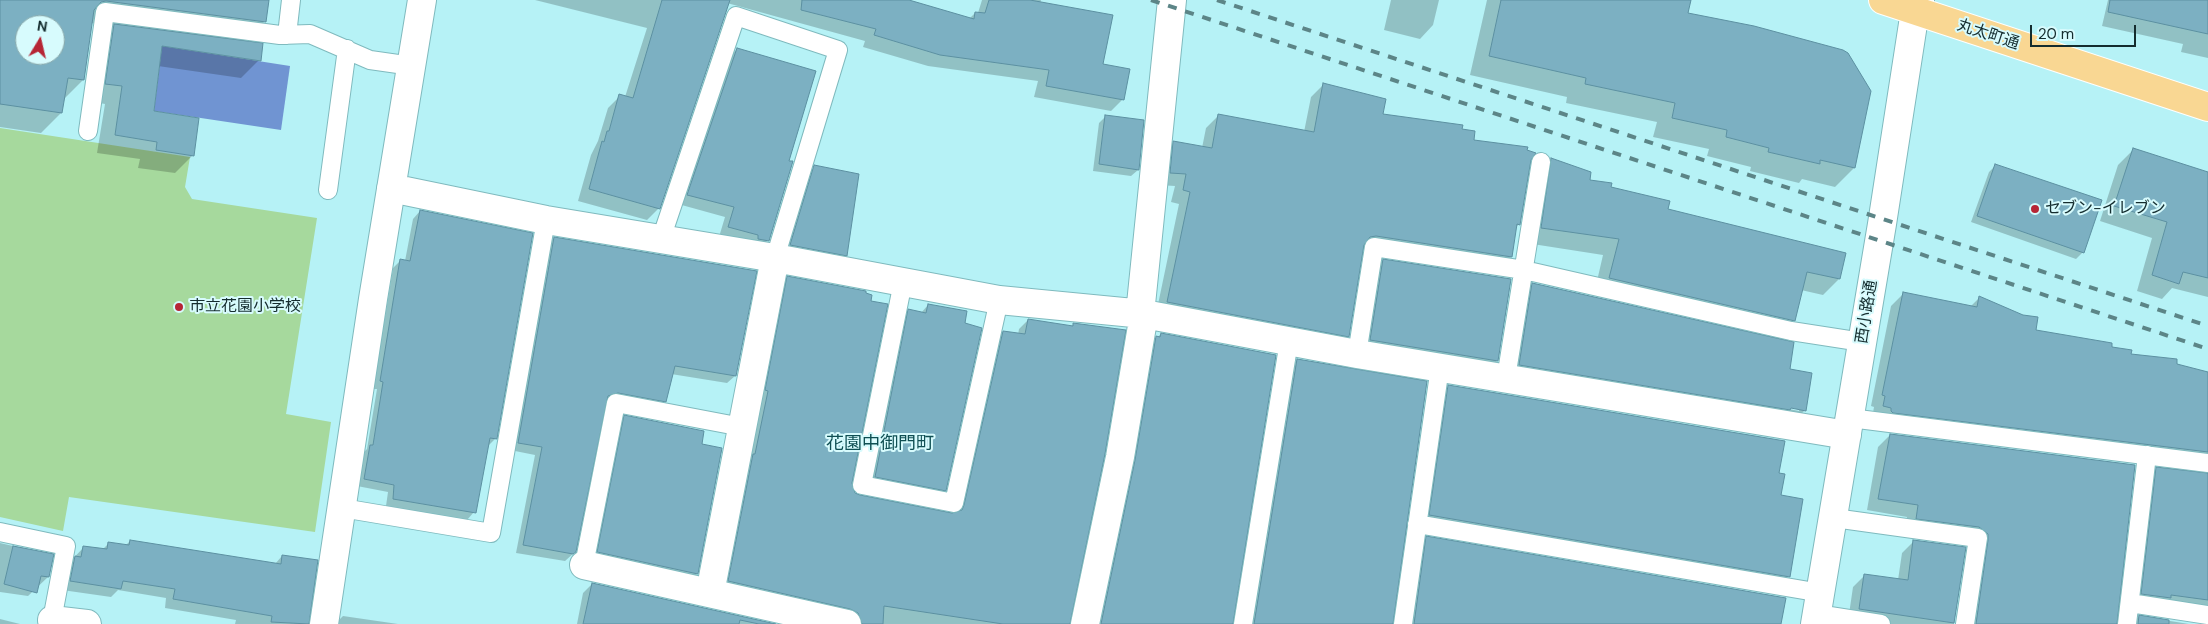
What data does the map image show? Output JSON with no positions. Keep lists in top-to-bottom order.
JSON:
{
  "streets": {
    "main road": ["丸太町通"],
    "street": ["西小路通"]
  },
  "crossings": [
    ["丸太町通", "西小路通"]
  ],
  "districts": ["花園中御門町"],
  "places": ["セブン-イレブン", "市立花園小学校"],
  "scale_bar": "20 m",
  "north": "top"
}
